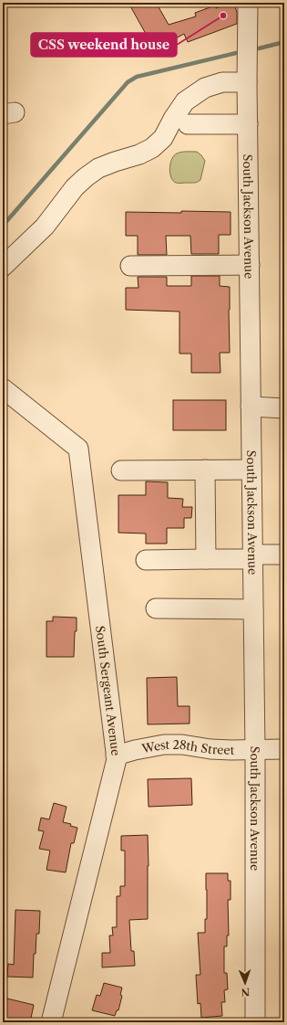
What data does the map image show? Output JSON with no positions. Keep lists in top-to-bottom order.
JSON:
{
  "streets": {
    "street": ["South Jackson Avenue", "South Sergeant Avenue", "West 28th Street"]
  },
  "crossings": [
    ["South Jackson Avenue", "West 28th Street"],
    ["South Sergeant Avenue", "West 28th Street"]
  ],
  "places": ["CSS weekend house"],
  "north": "bottom"
}
